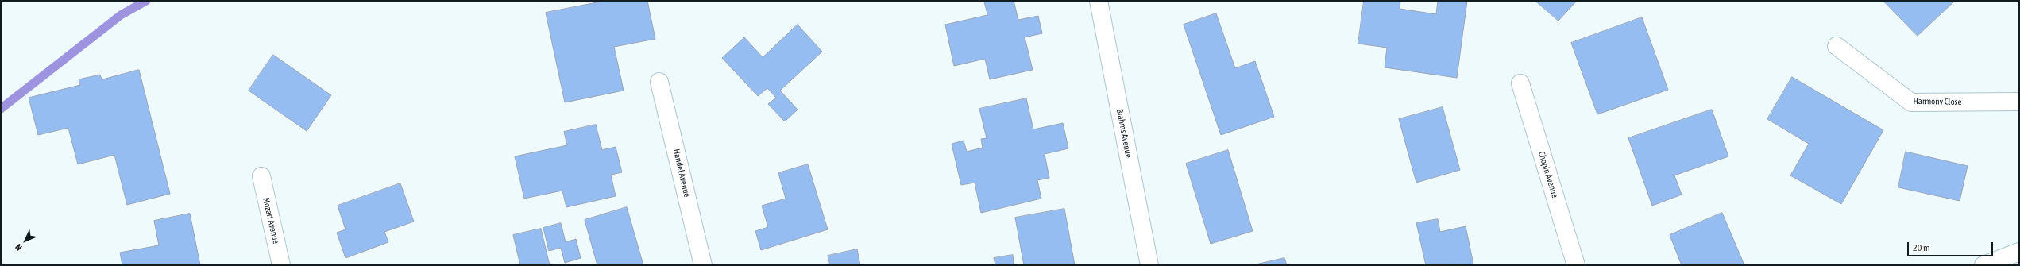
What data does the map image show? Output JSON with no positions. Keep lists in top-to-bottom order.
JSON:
{
  "streets": {
    "street": [
      "Harmony Close",
      "Brahms Avenue",
      "Handel Avenue",
      "Chopin Avenue",
      "Mozart Avenue"
    ]
  },
  "scale_bar": "20 m",
  "north": "bottom left"
}
